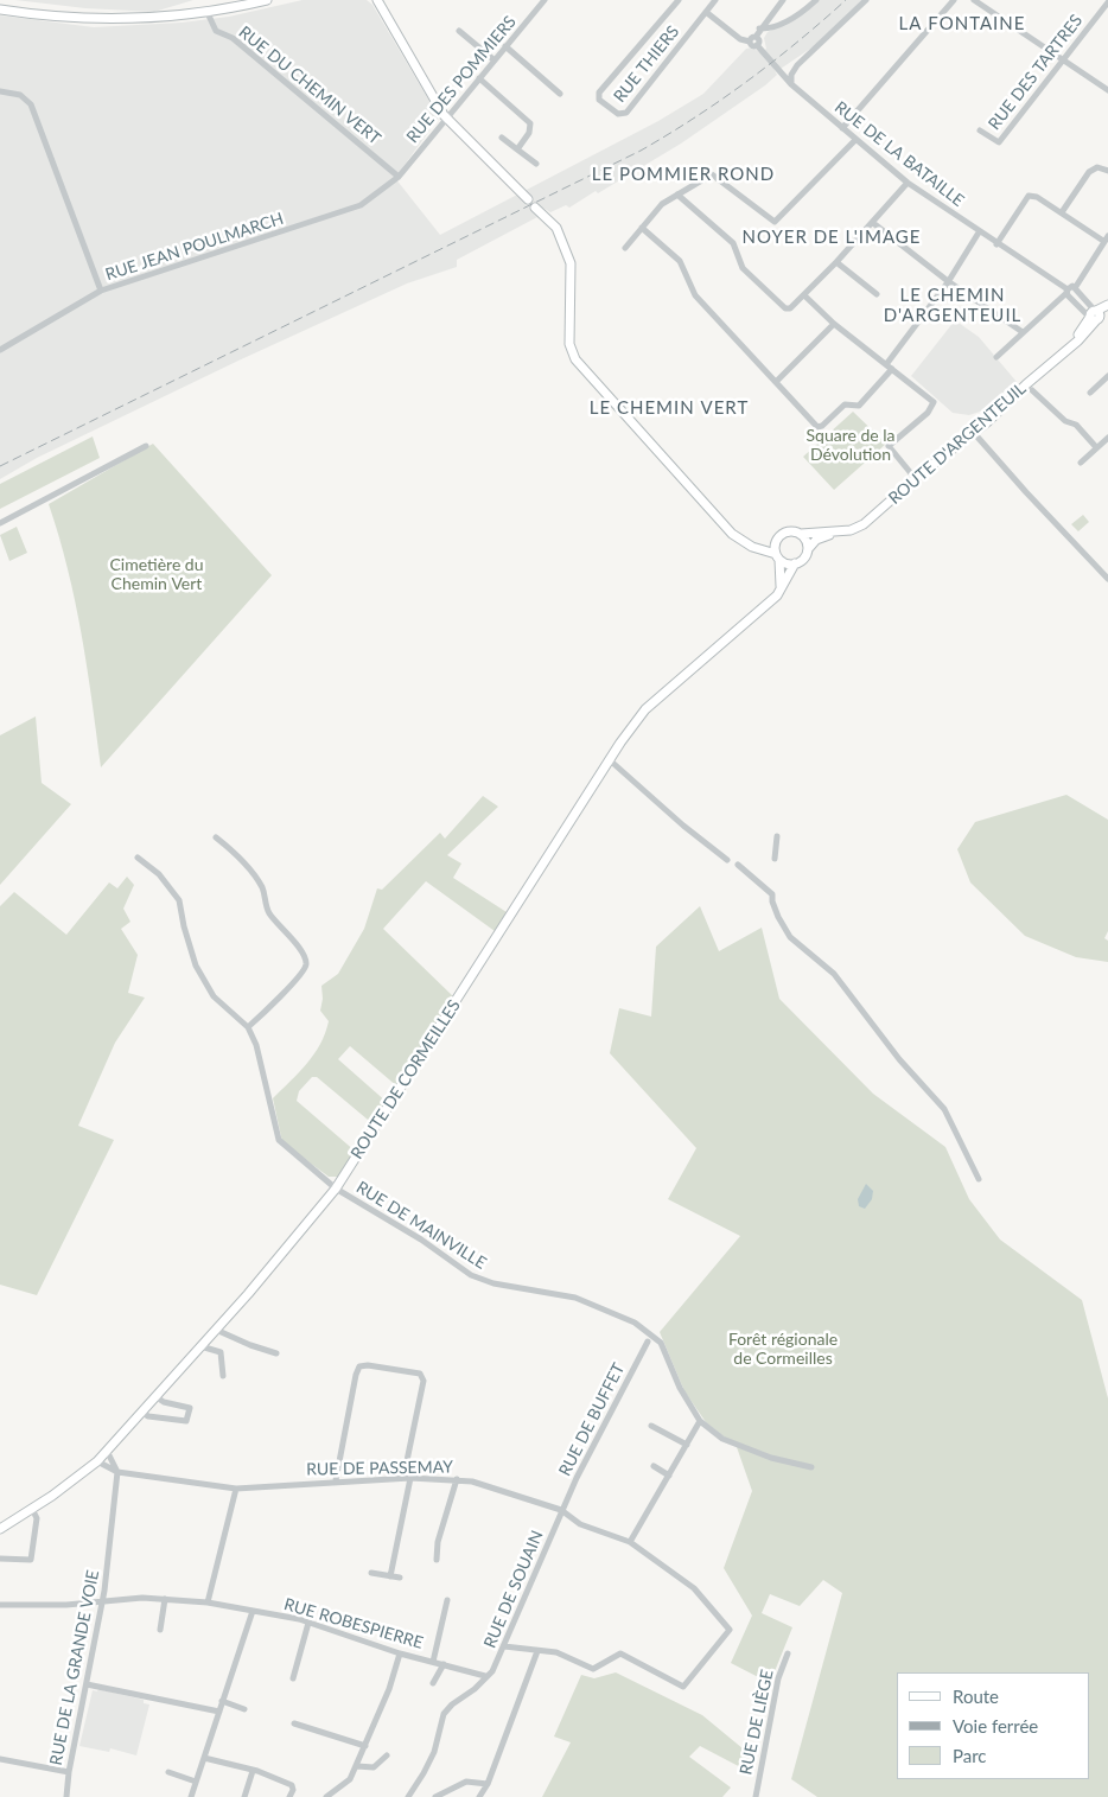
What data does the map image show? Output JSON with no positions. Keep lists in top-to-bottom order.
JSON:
{
  "streets": {
    "main road": ["ROUTE D'ARGENTEUIL", "ROUTE DE CORMEILLES"],
    "street": [
      "RUE THIERS",
      "RUE DES TARTRES",
      "RUE DES POMMIERS",
      "RUE DU CHEMIN VERT",
      "RUE DE LA BATAILLE",
      "RUE JEAN POULMARCH",
      "RUE DE MAINVILLE",
      "RUE DE BUFFET",
      "RUE DE PASSEMAY",
      "RUE DE SOUAIN",
      "RUE ROBESPIERRE",
      "RUE DE LA GRANDE VOIE",
      "RUE DE LIÈGE"
    ]
  },
  "crossings": [
    ["RUE DES POMMIERS", "RUE DU CHEMIN VERT"],
    ["RUE DES POMMIERS", "RUE JEAN POULMARCH"],
    ["RUE DU CHEMIN VERT", "RUE JEAN POULMARCH"],
    ["RUE DE LA BATAILLE", "ROUTE D'ARGENTEUIL"],
    ["ROUTE DE CORMEILLES", "RUE DE MAINVILLE"],
    ["RUE DE BUFFET", "RUE DE PASSEMAY"],
    ["RUE DE BUFFET", "RUE DE SOUAIN"],
    ["RUE DE PASSEMAY", "RUE DE SOUAIN"],
    ["RUE DE PASSEMAY", "RUE DE LA GRANDE VOIE"],
    ["RUE DE SOUAIN", "RUE ROBESPIERRE"],
    ["RUE ROBESPIERRE", "RUE DE LA GRANDE VOIE"]
  ],
  "districts": [
    "LA FONTAINE",
    "LE POMMIER ROND",
    "NOYER DE L'IMAGE",
    "LE CHEMIN D'ARGENTEUIL",
    "LE CHEMIN VERT"
  ],
  "parks": ["Square de la Dévolution", "Cimetière du Chemin Vert", "Forêt régionale de Cormeilles"],
  "legend": ["Route", "Voie ferrée", "Parc"]
}
